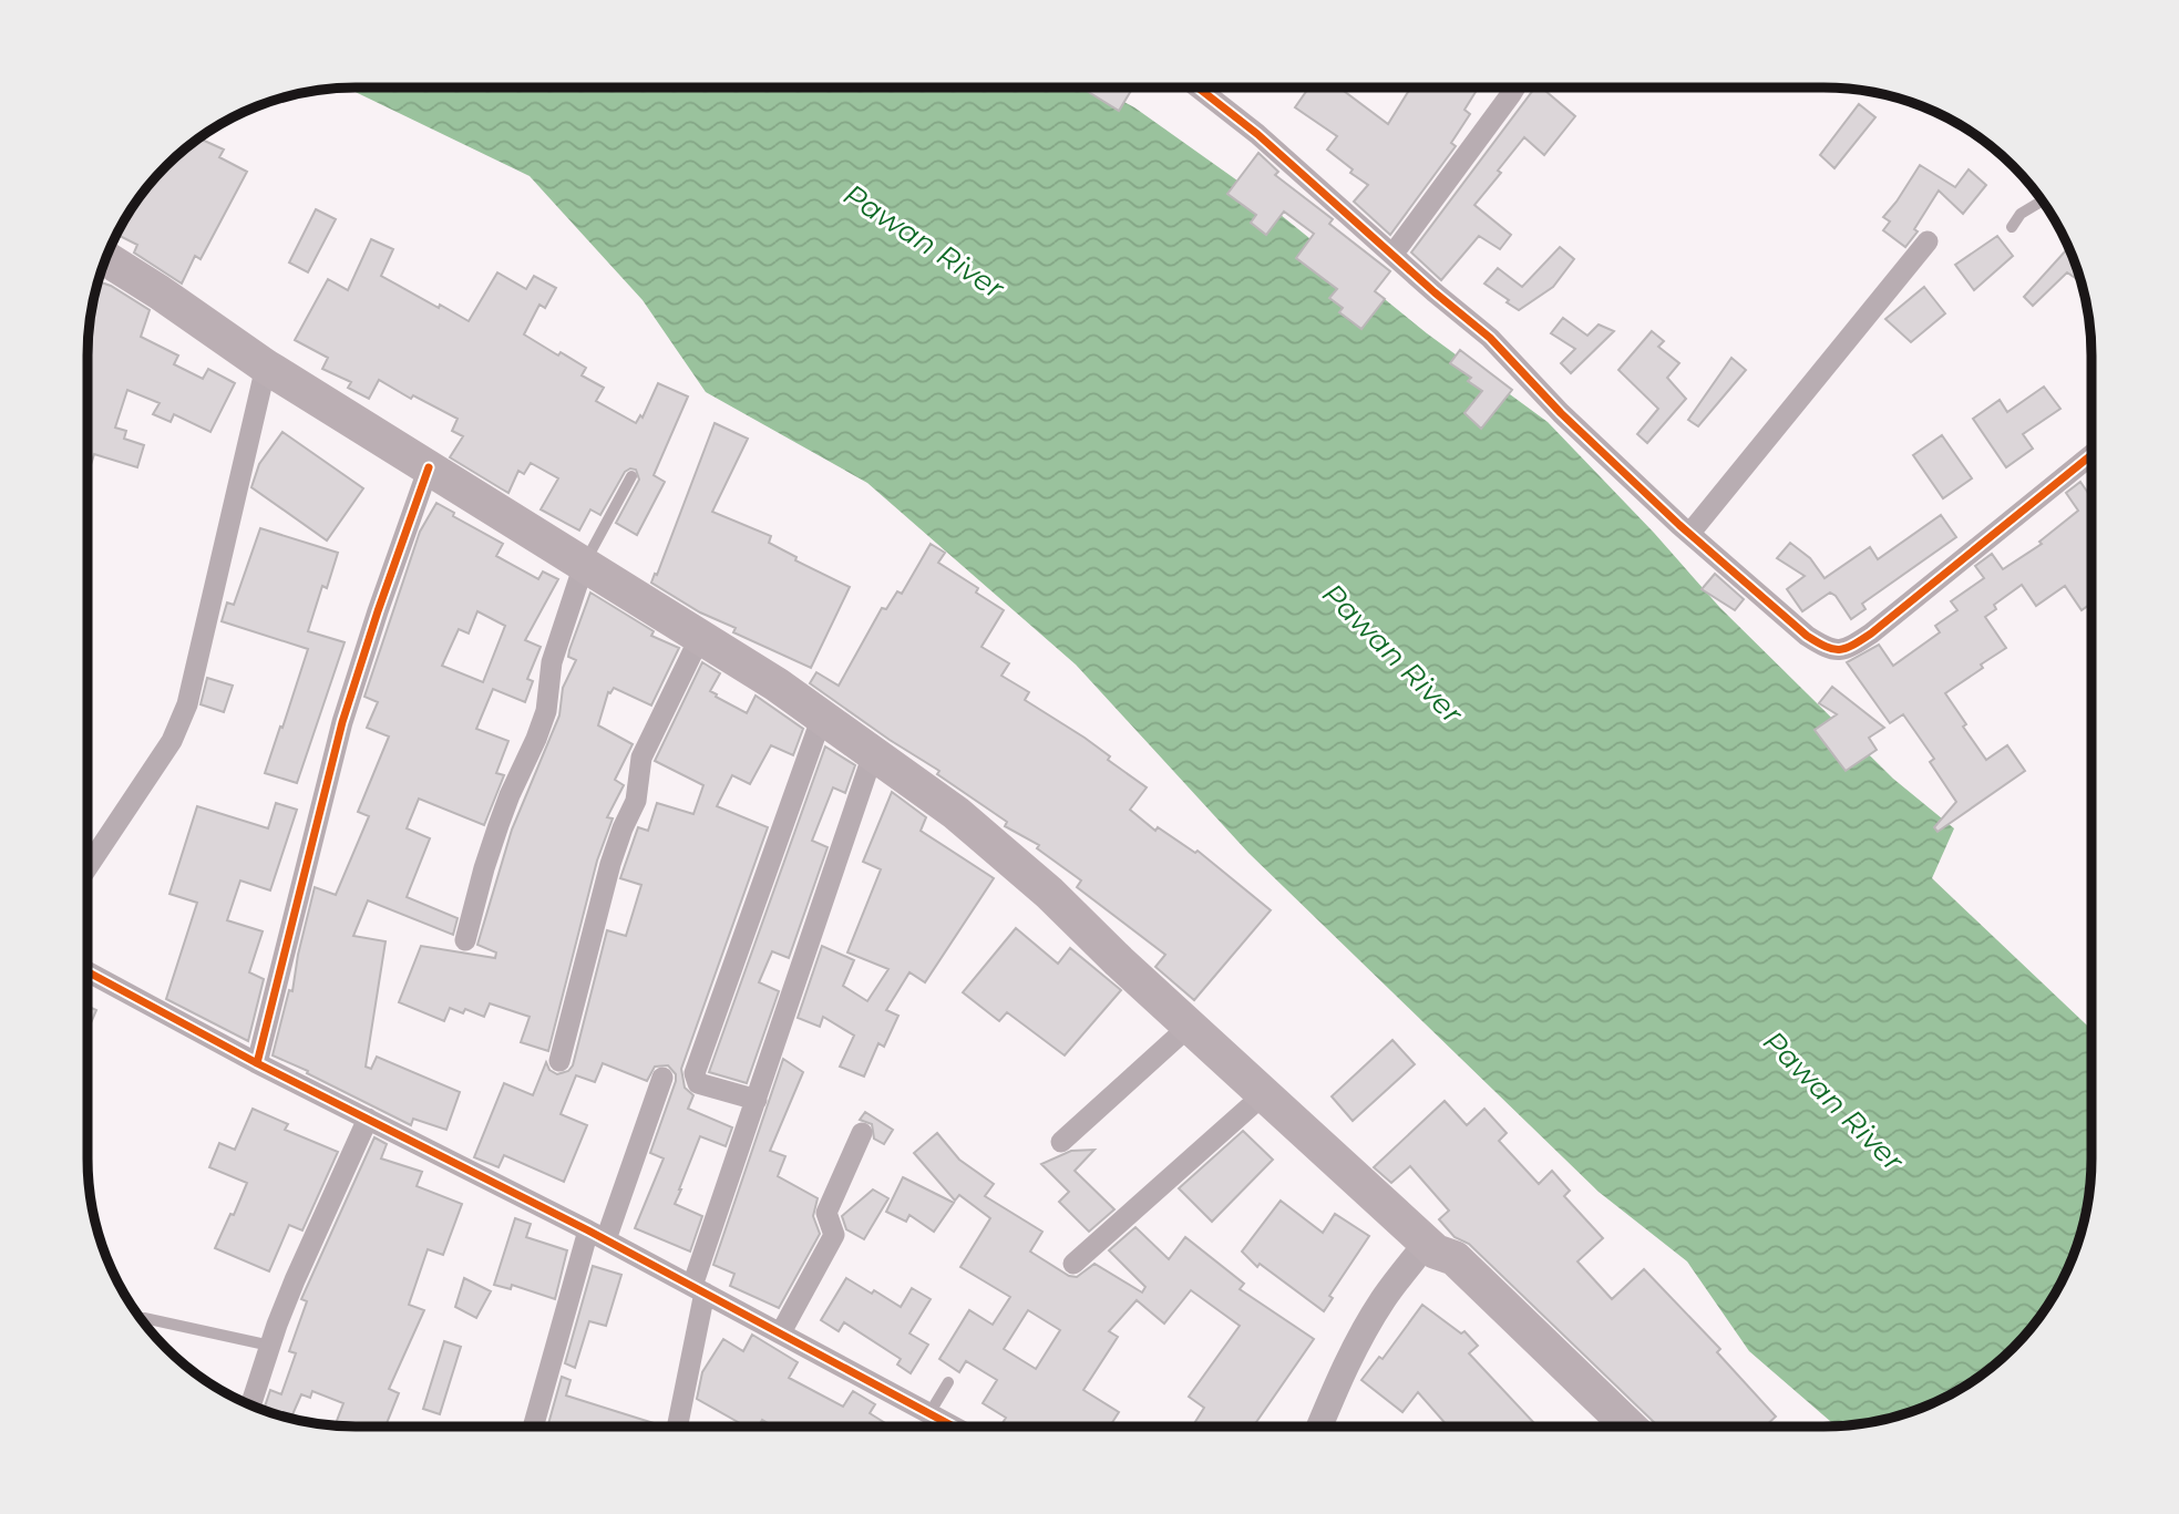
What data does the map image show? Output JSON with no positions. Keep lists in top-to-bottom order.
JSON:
{
  "water": ["Pawan River"]
}
